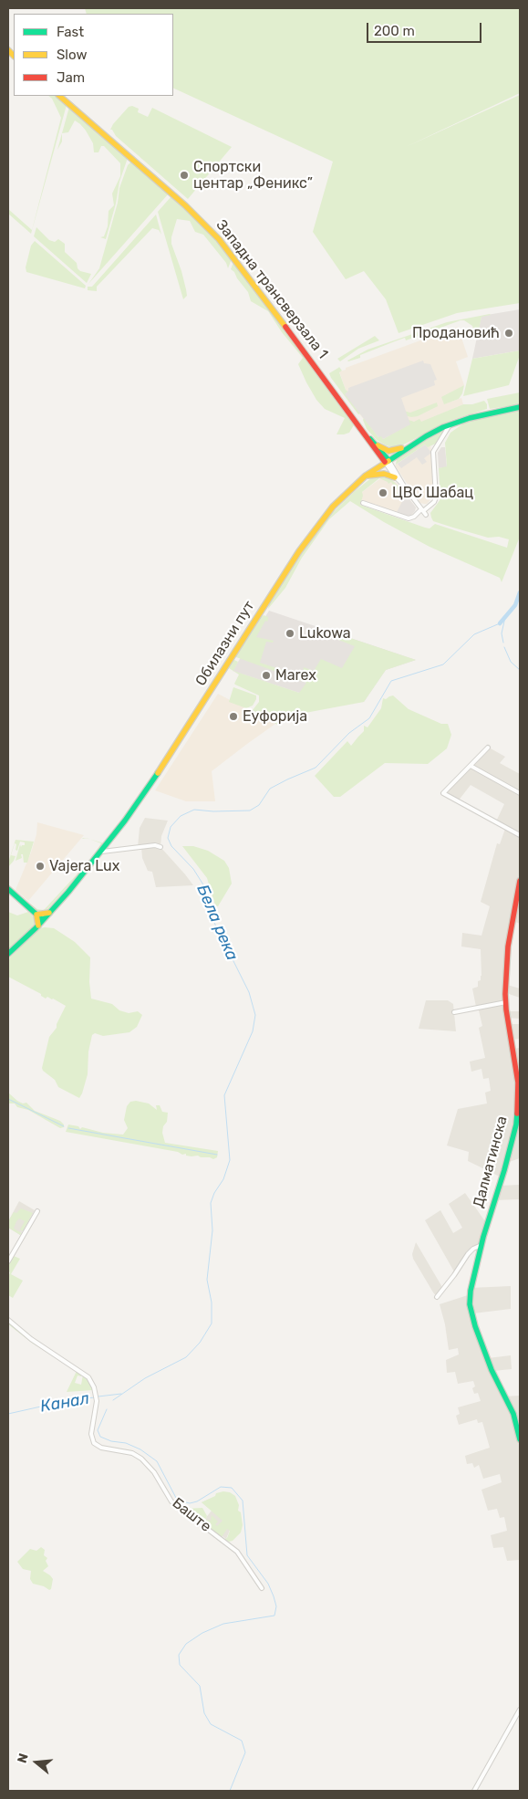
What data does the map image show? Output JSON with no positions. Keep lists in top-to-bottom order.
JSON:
{
  "streets": {
    "main road": ["Западна трансверзала 1", "Обилазни пут", "Далматинска"],
    "street": ["Баште"]
  },
  "crossings": [
    ["Западна трансверзала 1", "Обилазни пут"]
  ],
  "water": ["Бела река", "Канал"],
  "places": [
    "Спортски центар „Феникс”",
    "Продановић",
    "ЦВС Шабац",
    "Lukowa",
    "Marex",
    "Еуфорија",
    "Vajera Lux"
  ],
  "legend": ["Fast", "Slow", "Jam"],
  "scale_bar": "200 m",
  "north": "left"
}
